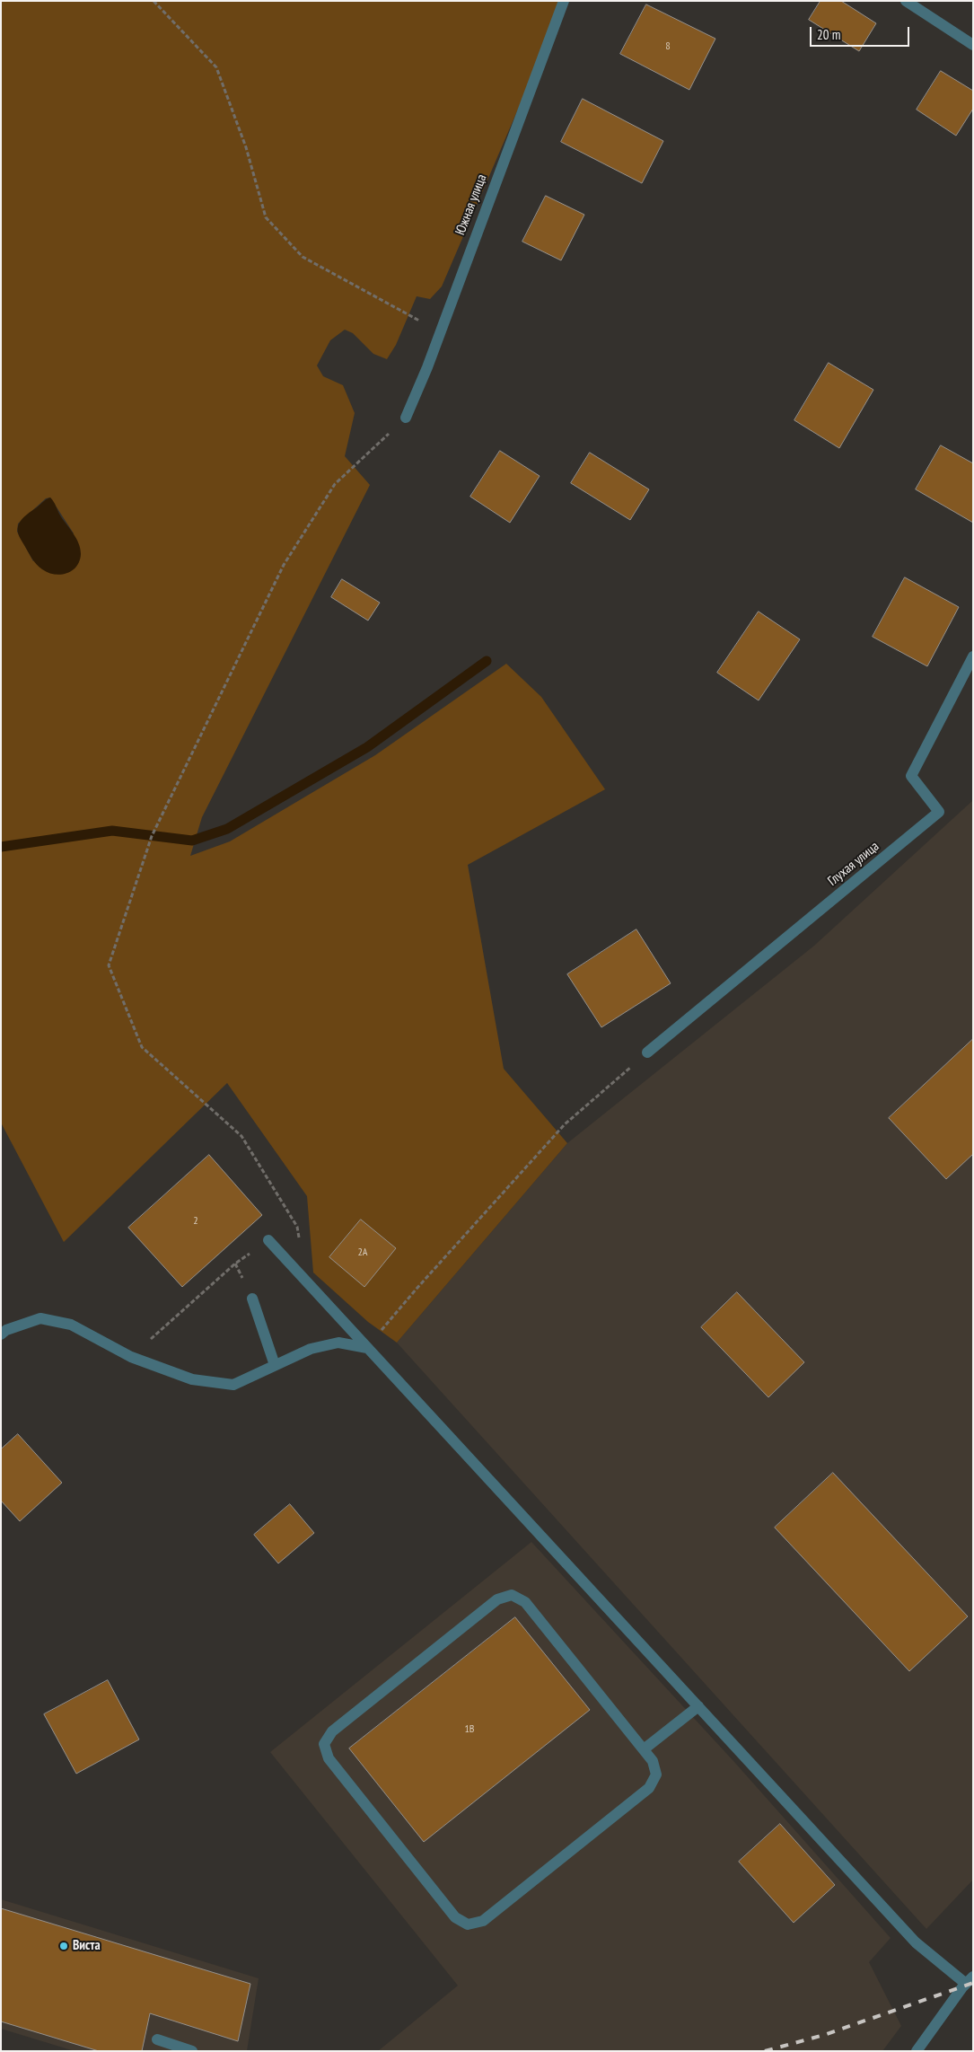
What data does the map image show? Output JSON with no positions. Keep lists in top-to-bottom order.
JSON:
{
  "streets": {
    "street": ["Южная улица", "Глухая улица"]
  },
  "places": ["Виста"],
  "house_numbers": [
    "8",
    "2",
    "2А",
    "1В"
  ],
  "scale_bar": "20 m"
}
